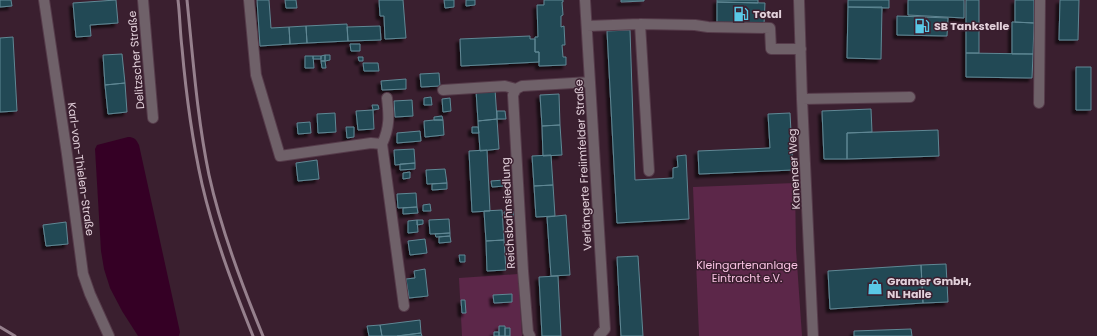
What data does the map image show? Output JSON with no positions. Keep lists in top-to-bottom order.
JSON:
{
  "streets": {
    "street": [
      "Delitzscher Straße",
      "Verlängerte Freiimfelder Straße",
      "Karl-von-Thielen-Straße",
      "Kanenaer Weg",
      "Reichsbahnsiedlung"
    ]
  },
  "parks": ["Kleingartenanlage Eintracht e.V."],
  "places": {
    "fuel station": ["Total", "SB Tankstelle"],
    "shop": ["Gramer GmbH, NL Halle"]
  }
}
